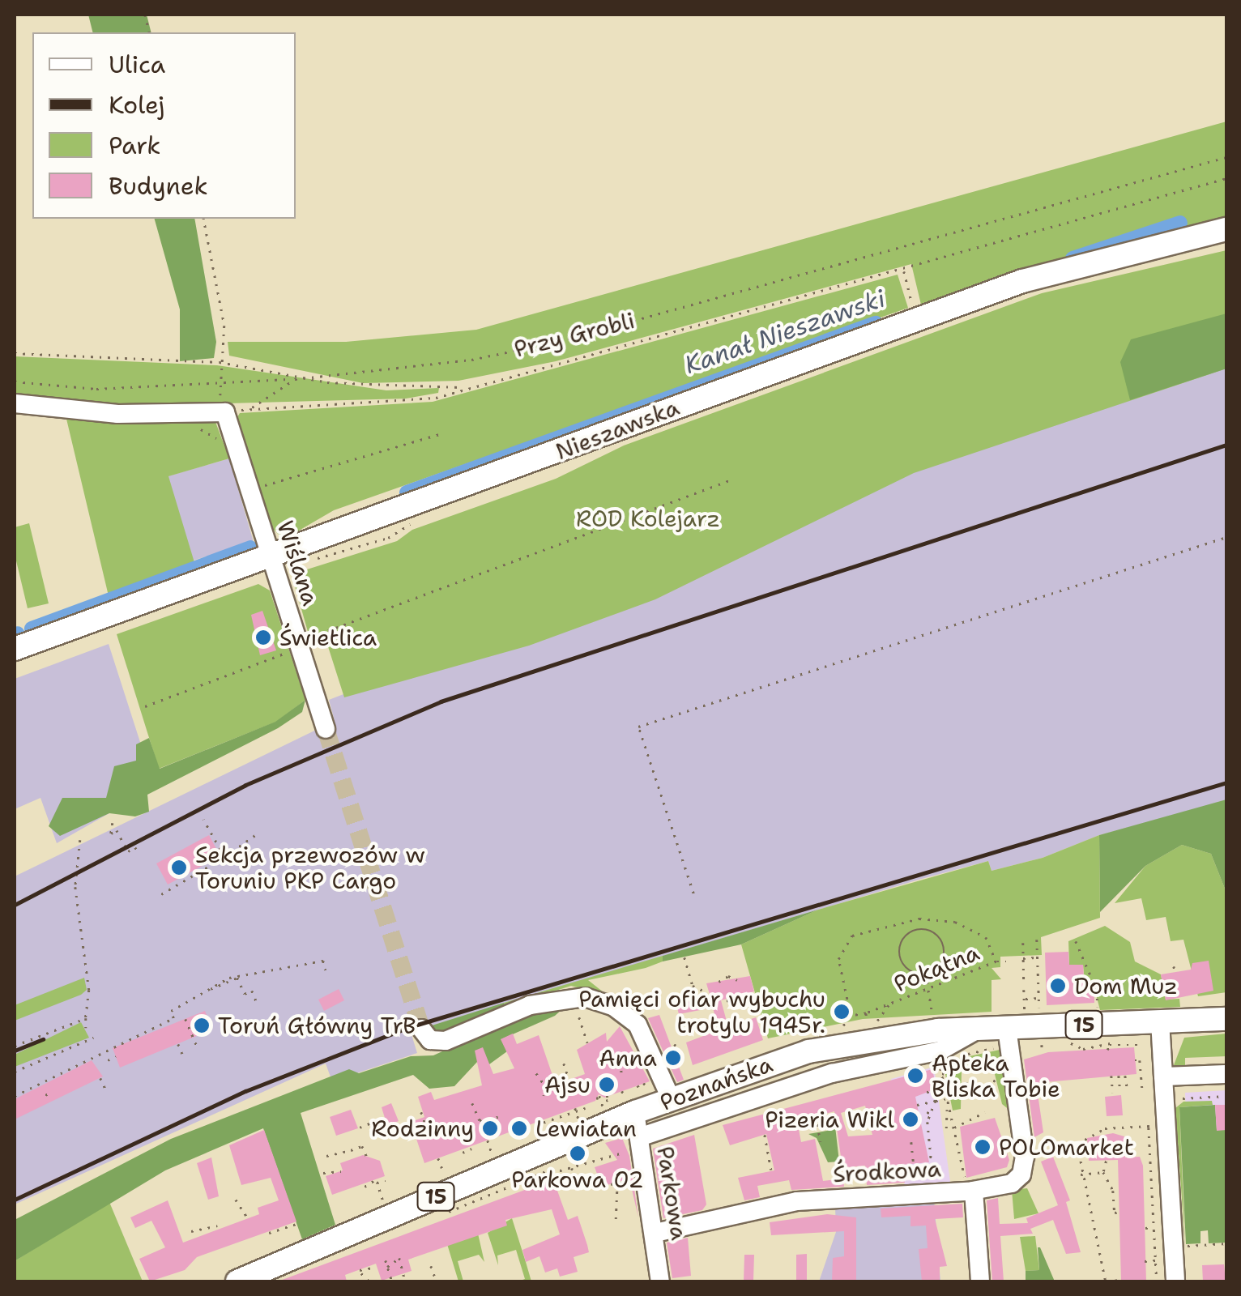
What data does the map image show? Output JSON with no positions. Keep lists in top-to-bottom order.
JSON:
{
  "streets": {
    "main road": ["Nieszawska", "15", "Poznańska"],
    "street": ["Wiślana", "Środkowa", "Parkowa"],
    "path": ["Przy Grobli", "Pokątna"]
  },
  "crossings": [
    ["Nieszawska", "Wiślana"],
    ["Poznańska", "Parkowa"],
    ["Środkowa", "Parkowa"]
  ],
  "water": ["Kanał Nieszawski"],
  "parks": ["ROD Kolejarz"],
  "places": [
    "Świetlica",
    "Sekcja przewozów w Toruniu PKP Cargo",
    "Dom Muz",
    "Pamięci ofiar wybuchu trotylu 1945r.",
    "Toruń Główny TrB",
    "Anna",
    "Apteka Bliska Tobie",
    "Ajsu",
    "Pizeria Wikl",
    "Rodzinny",
    "Lewiatan",
    "POLOmarket",
    "Parkowa 02"
  ],
  "legend": [
    "Ulica",
    "Kolej",
    "Park",
    "Budynek"
  ]
}
